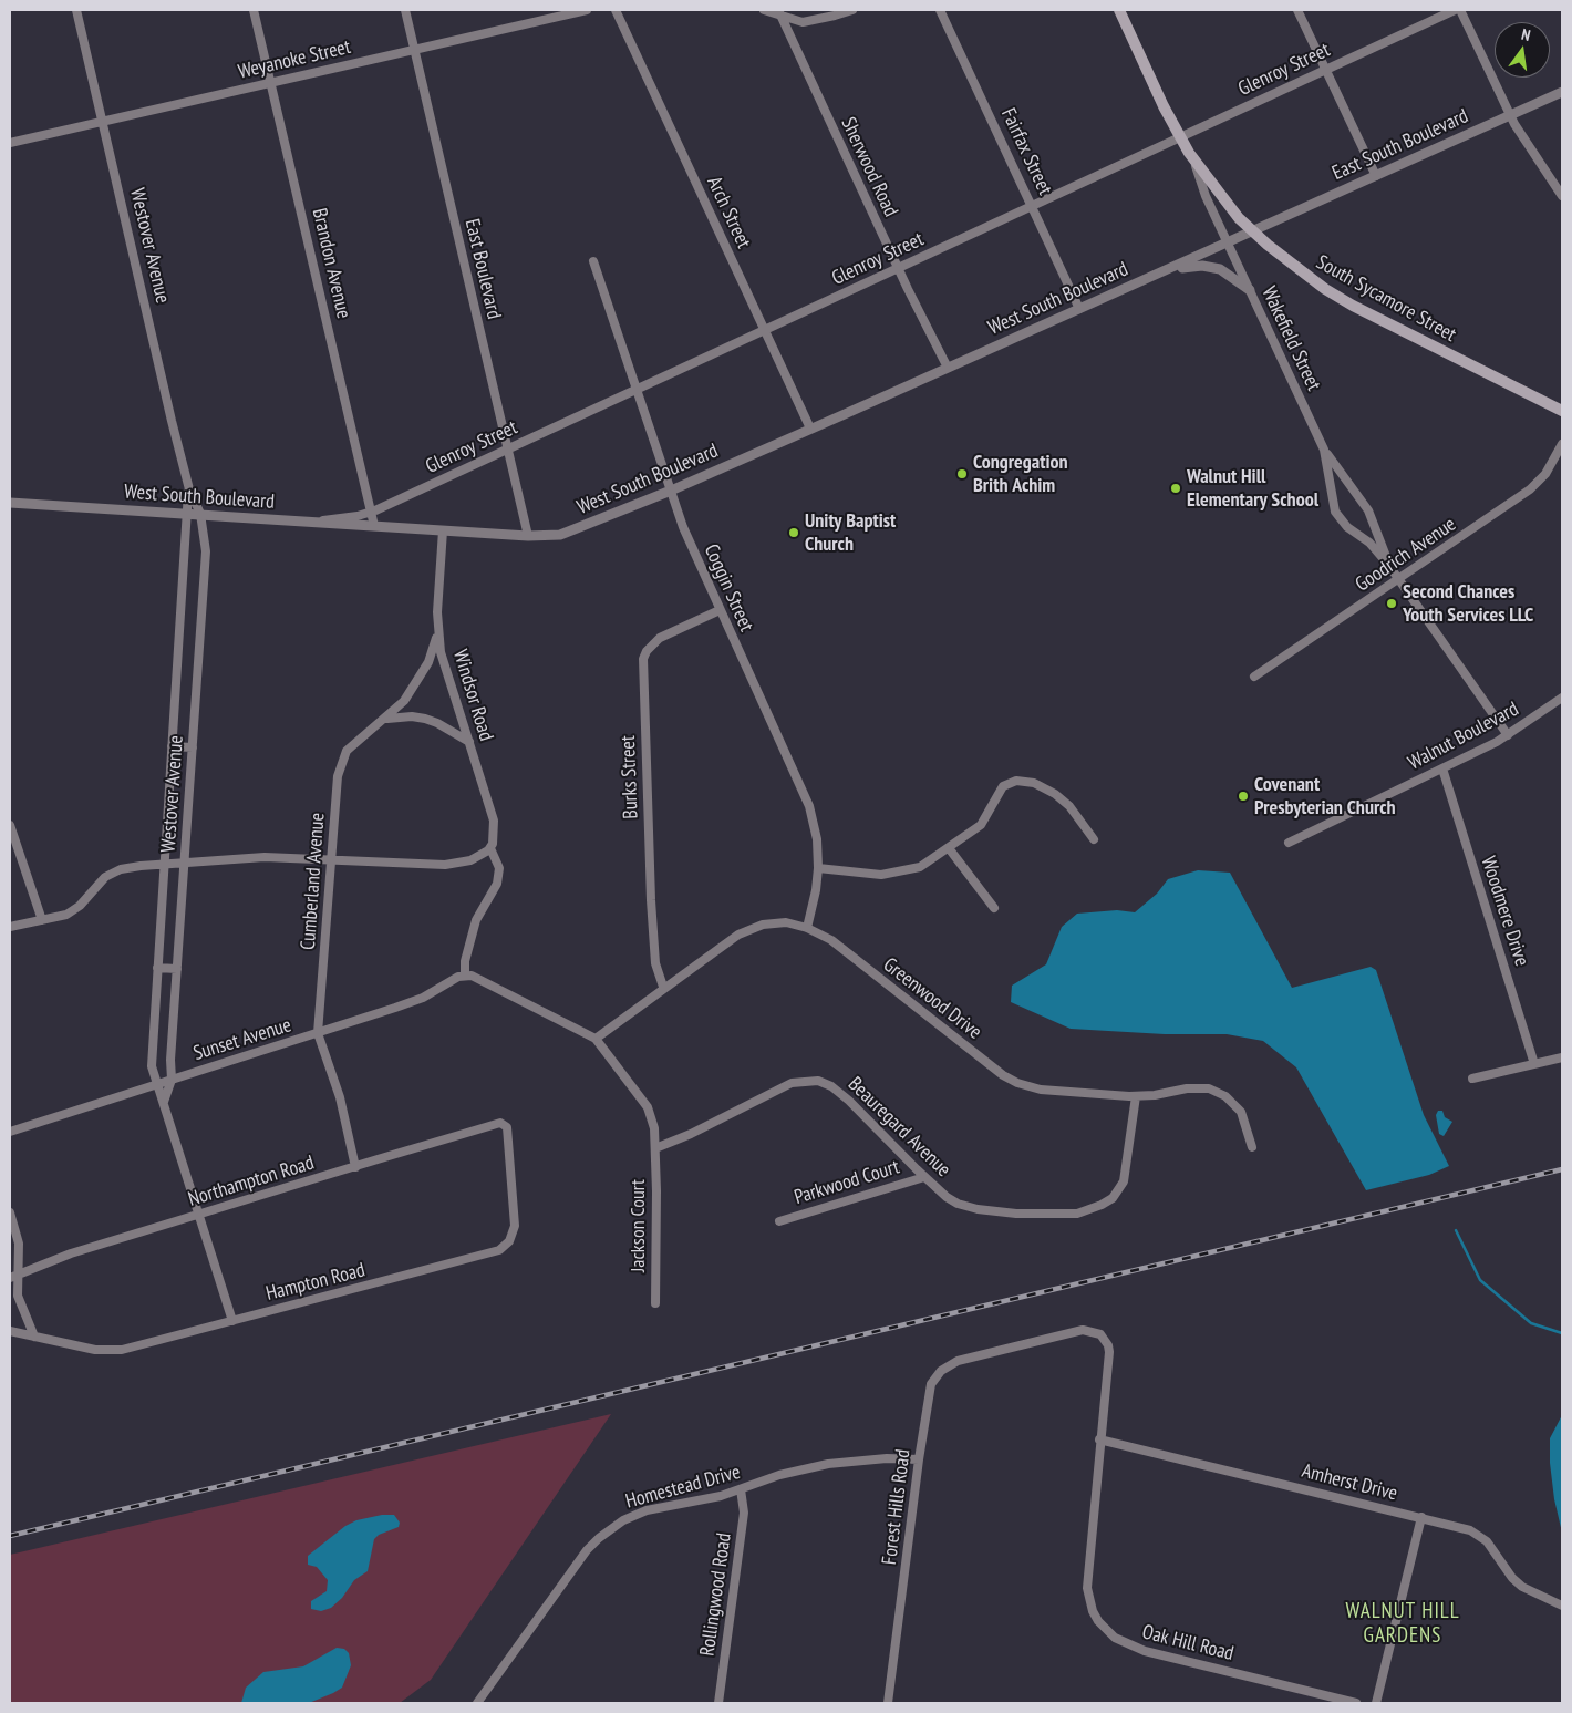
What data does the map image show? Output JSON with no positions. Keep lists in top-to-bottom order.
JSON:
{
  "streets": {
    "main road": ["South Sycamore Street"],
    "street": [
      "Weyanoke Street",
      "Glenroy Street",
      "East South Boulevard",
      "Fairfax Street",
      "Sherwood Road",
      "Arch Street",
      "Westover Avenue",
      "Brandon Avenue",
      "East Boulevard",
      "West South Boulevard",
      "Wakefield Street",
      "Goodrich Avenue",
      "Coggin Street",
      "Windsor Road",
      "Walnut Boulevard",
      "Burks Street",
      "Cumberland Avenue",
      "Woodmere Drive",
      "Greenwood Drive",
      "Sunset Avenue",
      "Beauregard Avenue",
      "Northampton Road",
      "Parkwood Court",
      "Jackson Court",
      "Hampton Road",
      "Amherst Drive",
      "Homestead Drive",
      "Forest Hills Road",
      "Rollingwood Road",
      "Oak Hill Road"
    ]
  },
  "crossings": [
    ["Weyanoke Street", "Westover Avenue"],
    ["Weyanoke Street", "Brandon Avenue"],
    ["Weyanoke Street", "East Boulevard"],
    ["Glenroy Street", "Fairfax Street"],
    ["Glenroy Street", "Sherwood Road"],
    ["Glenroy Street", "Arch Street"],
    ["Glenroy Street", "Brandon Avenue"],
    ["Glenroy Street", "East Boulevard"],
    ["Glenroy Street", "West South Boulevard"],
    ["Glenroy Street", "South Sycamore Street"],
    ["Glenroy Street", "Coggin Street"],
    ["East South Boulevard", "West South Boulevard"],
    ["East South Boulevard", "South Sycamore Street"],
    ["Fairfax Street", "West South Boulevard"],
    ["Sherwood Road", "West South Boulevard"],
    ["Arch Street", "West South Boulevard"],
    ["Westover Avenue", "West South Boulevard"],
    ["Westover Avenue", "Sunset Avenue"],
    ["Westover Avenue", "Northampton Road"],
    ["Westover Avenue", "Hampton Road"],
    ["Brandon Avenue", "West South Boulevard"],
    ["East Boulevard", "West South Boulevard"],
    ["West South Boulevard", "South Sycamore Street"],
    ["West South Boulevard", "Wakefield Street"],
    ["West South Boulevard", "Coggin Street"],
    ["West South Boulevard", "Windsor Road"],
    ["South Sycamore Street", "Wakefield Street"],
    ["Wakefield Street", "Goodrich Avenue"],
    ["Wakefield Street", "Walnut Boulevard"],
    ["Coggin Street", "Burks Street"],
    ["Coggin Street", "Greenwood Drive"],
    ["Windsor Road", "Cumberland Avenue"],
    ["Walnut Boulevard", "Woodmere Drive"],
    ["Burks Street", "Greenwood Drive"],
    ["Cumberland Avenue", "Sunset Avenue"],
    ["Cumberland Avenue", "Northampton Road"],
    ["Greenwood Drive", "Beauregard Avenue"],
    ["Beauregard Avenue", "Parkwood Court"],
    ["Beauregard Avenue", "Jackson Court"],
    ["Northampton Road", "Hampton Road"],
    ["Amherst Drive", "Oak Hill Road"],
    ["Homestead Drive", "Forest Hills Road"],
    ["Homestead Drive", "Rollingwood Road"],
    ["Forest Hills Road", "Oak Hill Road"]
  ],
  "districts": ["WALNUT HILL GARDENS"],
  "places": [
    "Congregation Brith Achim",
    "Walnut Hill Elementary School",
    "Unity Baptist Church",
    "Second Chances Youth Services LLC",
    "Covenant Presbyterian Church"
  ],
  "north": "top"
}
